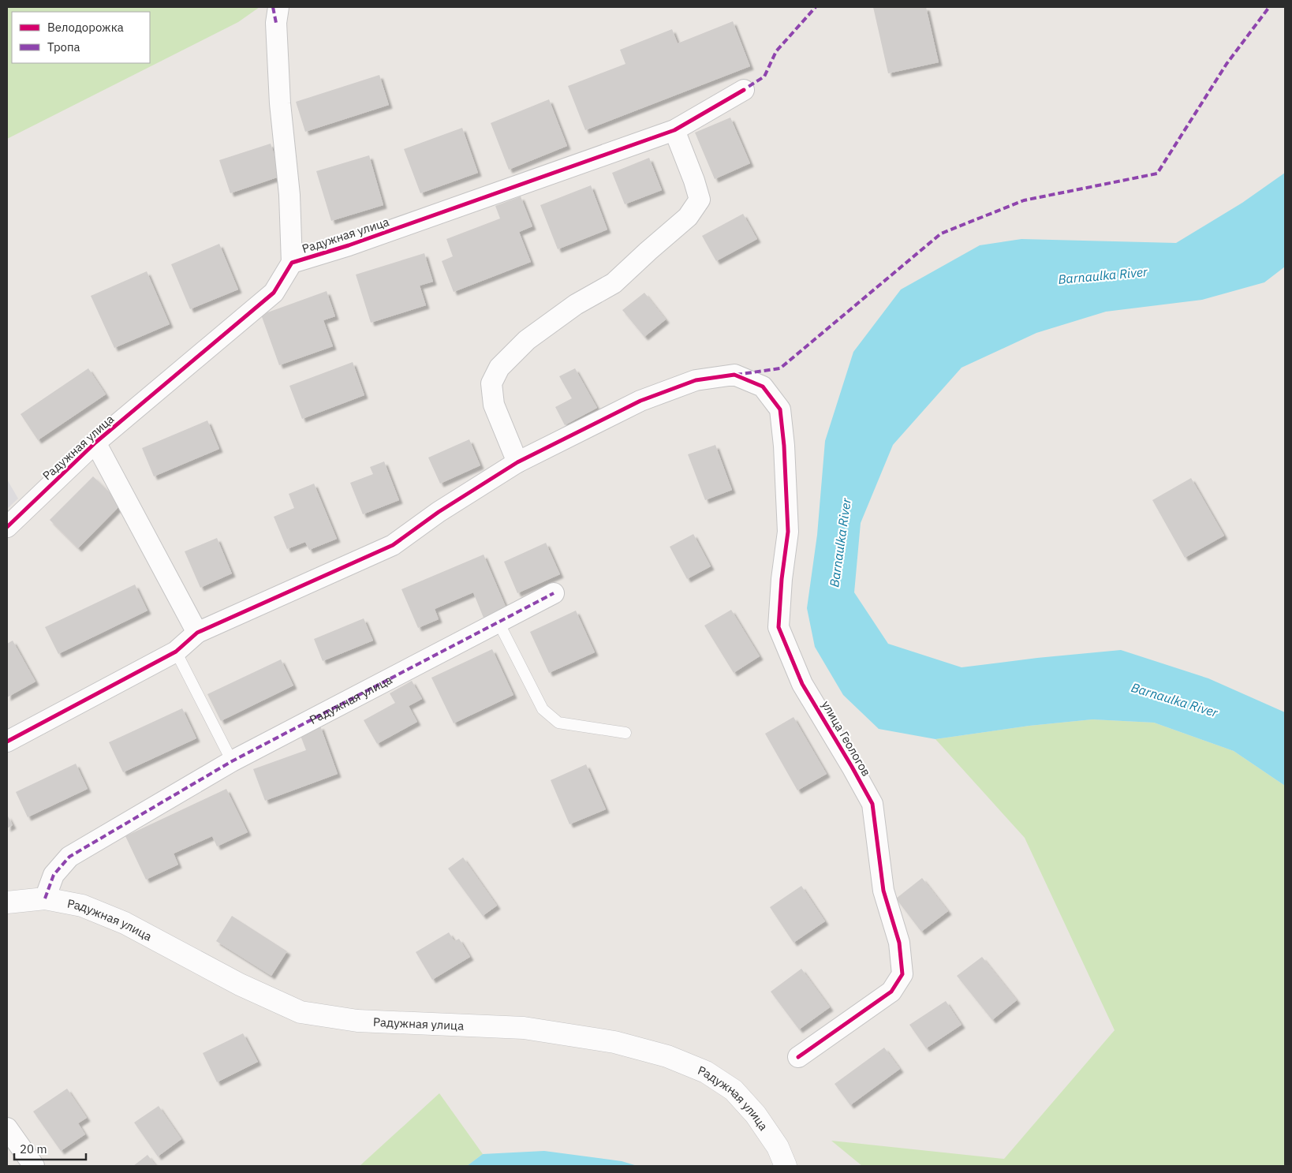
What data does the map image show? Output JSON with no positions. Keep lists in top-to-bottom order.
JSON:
{
  "streets": {
    "main road": ["Радужная улица"],
    "street": ["улица Геологов"]
  },
  "water": ["Barnaulka River"],
  "legend": ["Велодорожка", "Тропа"],
  "scale_bar": "20 m"
}
